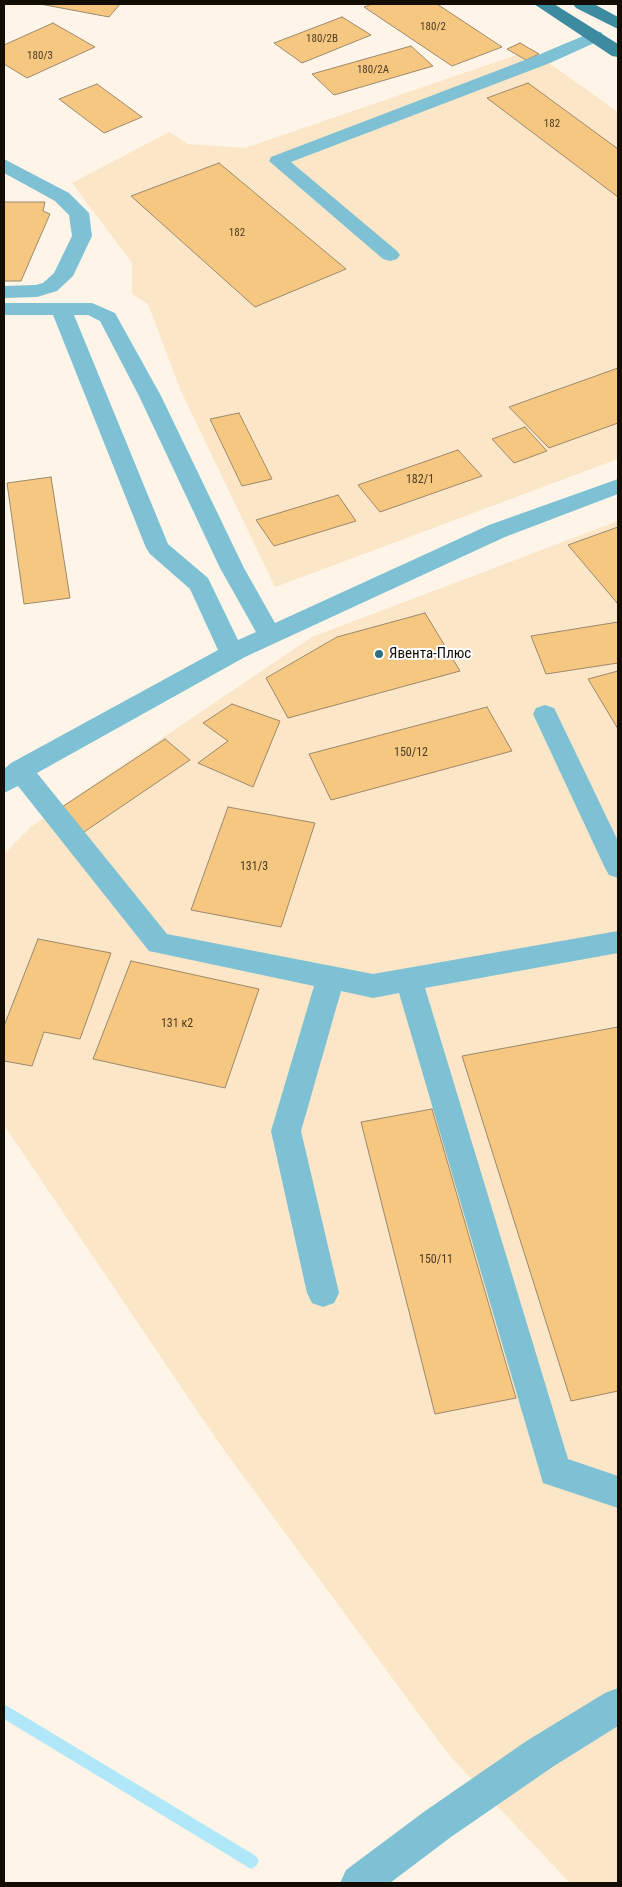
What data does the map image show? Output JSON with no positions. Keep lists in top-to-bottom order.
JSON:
{
  "places": ["Явента-Плюс"],
  "house_numbers": [
    "180/2",
    "180/2В",
    "180/3",
    "180/2А",
    "182",
    "182",
    "182/1",
    "150/12",
    "131/3",
    "131 к2",
    "150/11"
  ]
}
